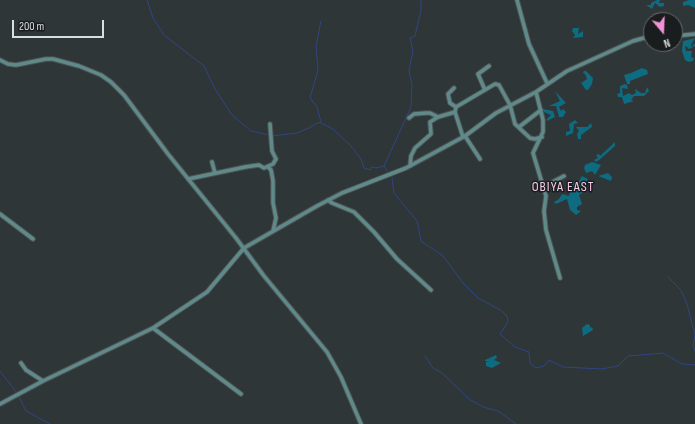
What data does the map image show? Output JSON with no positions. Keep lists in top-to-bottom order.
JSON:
{
  "districts": ["OBIYA EAST"],
  "scale_bar": "200 m",
  "north": "bottom"
}
